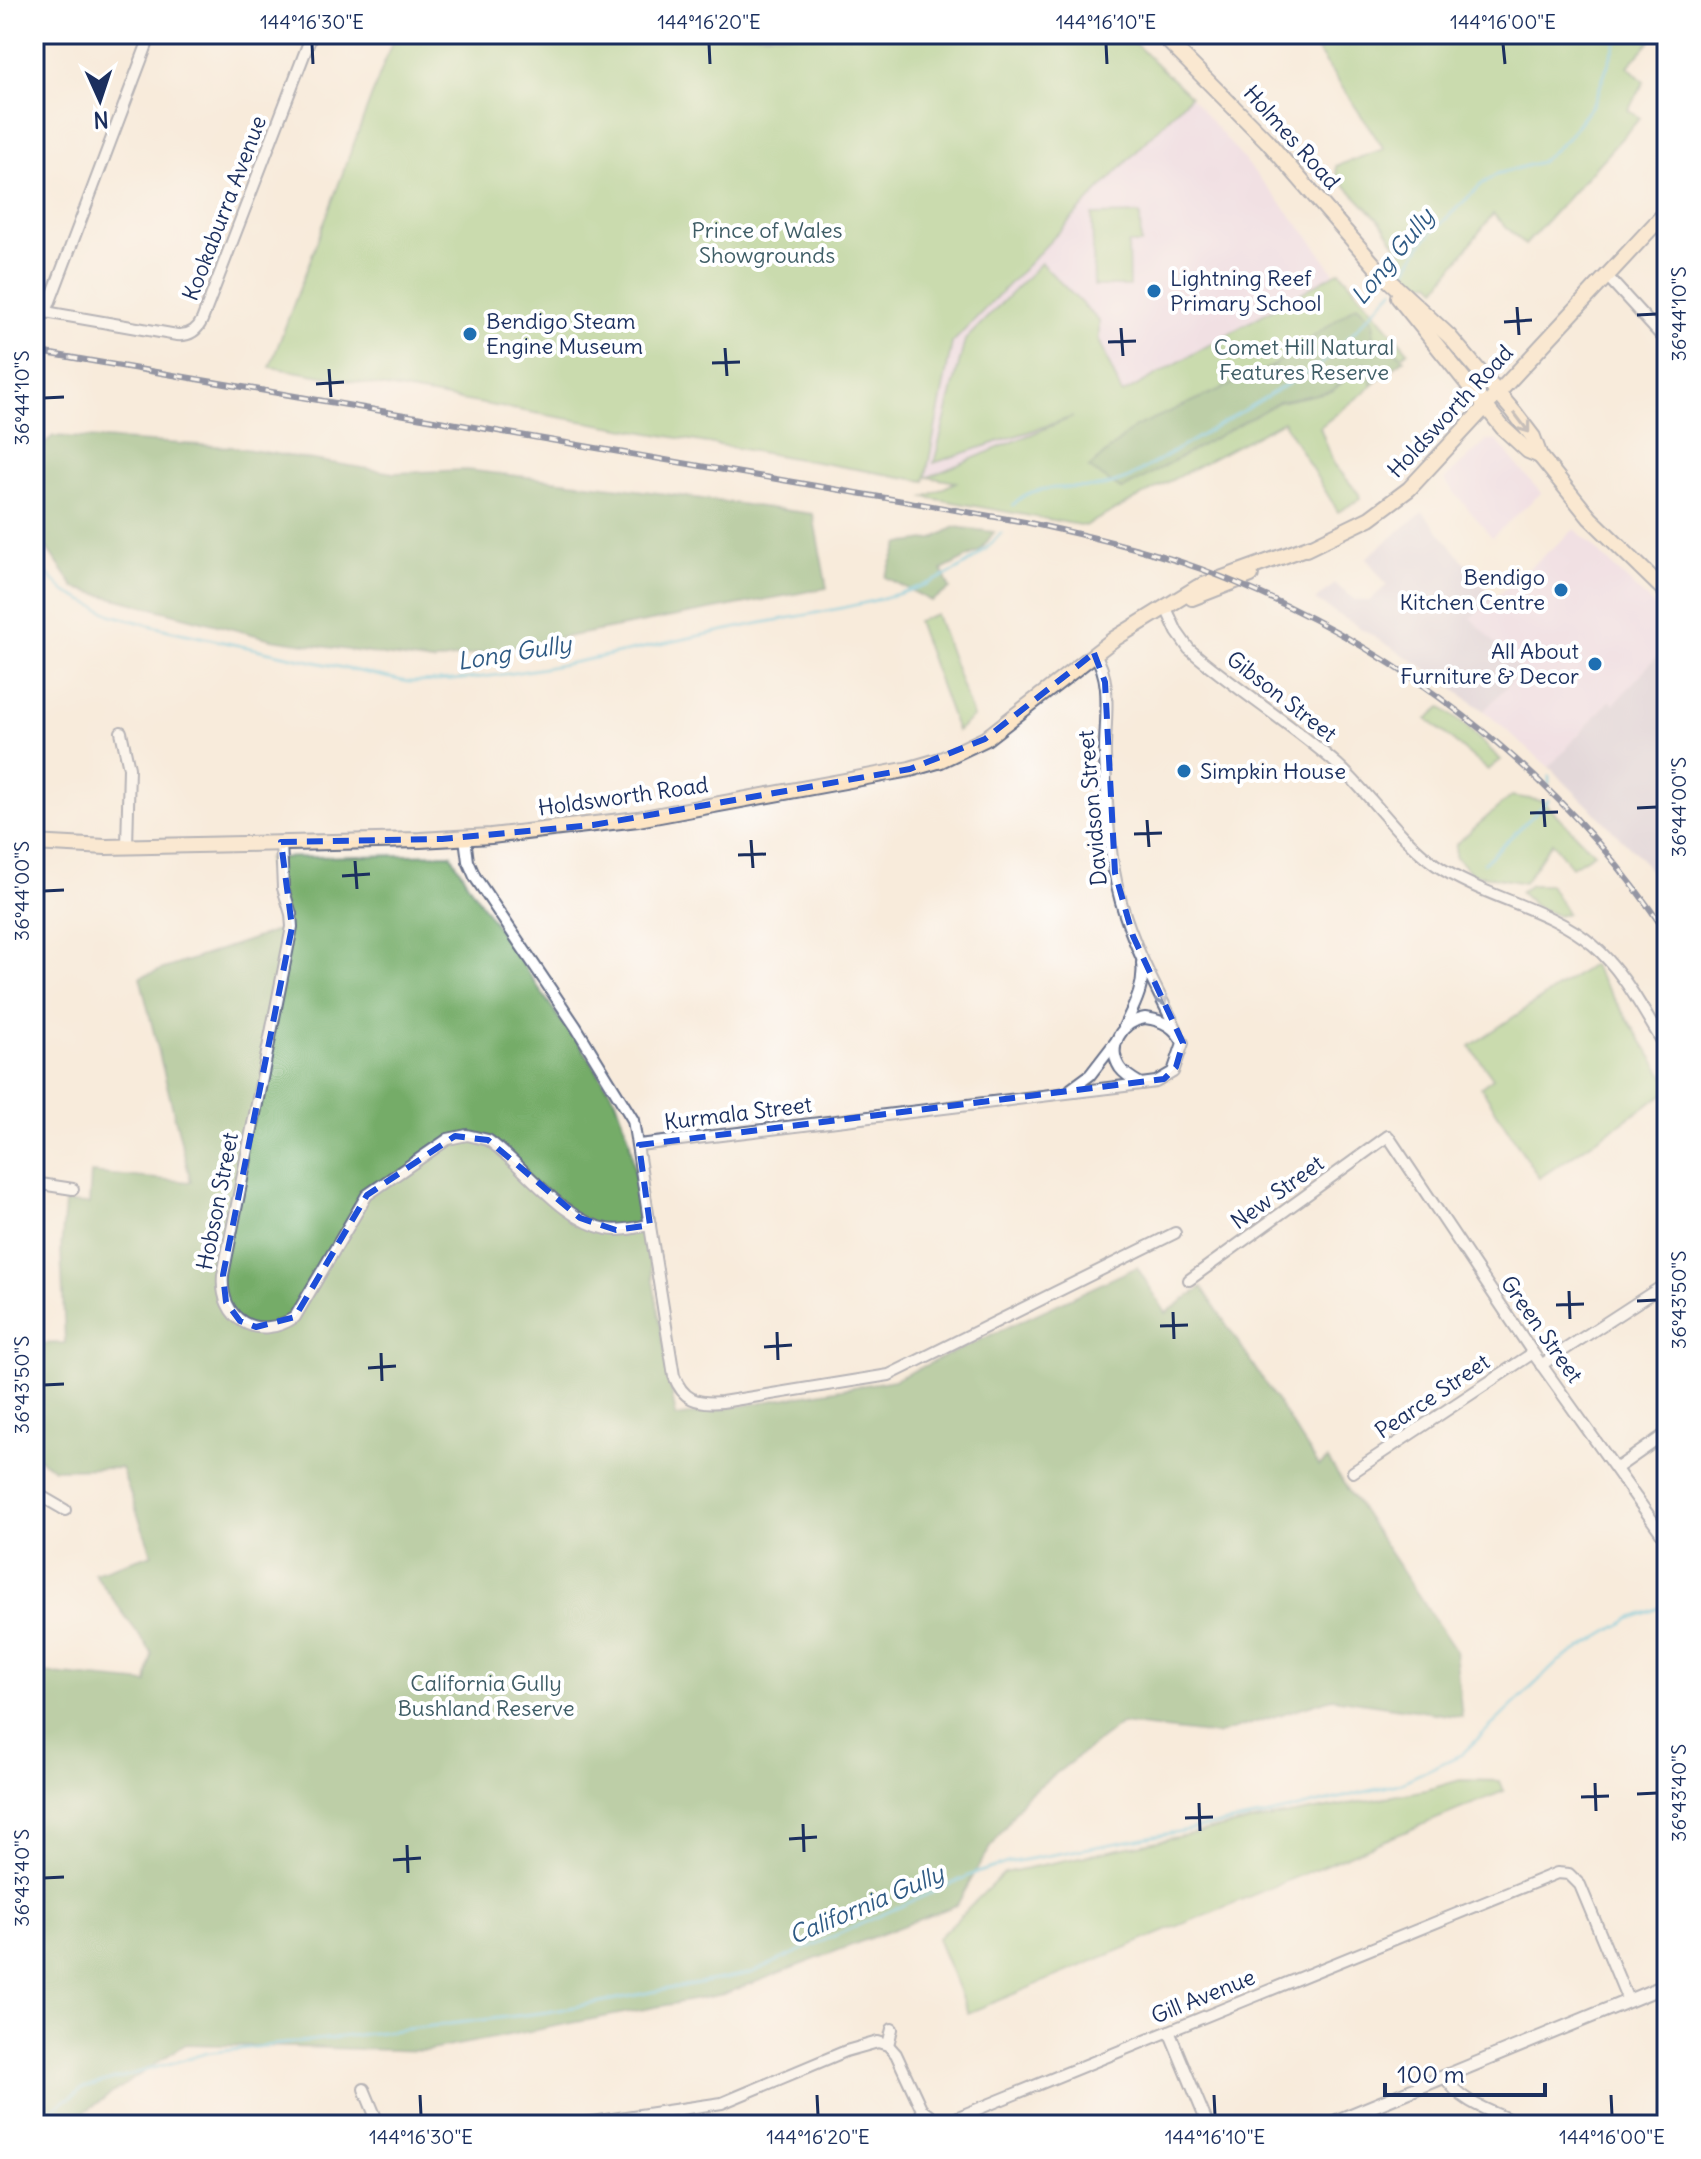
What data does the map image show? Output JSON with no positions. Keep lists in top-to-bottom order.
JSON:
{
  "streets": {
    "main road": ["Holmes Road", "Holdsworth Road"],
    "street": [
      "Kookaburra Avenue",
      "Gibson Street",
      "Davidson Street",
      "Kurmala Street",
      "New Street",
      "Hobson Street",
      "Green Street",
      "Pearce Street",
      "Gill Avenue"
    ]
  },
  "crossings": [
    ["Holmes Road", "Holdsworth Road"],
    ["Holdsworth Road", "Gibson Street"],
    ["Holdsworth Road", "Davidson Street"],
    ["Holdsworth Road", "Kurmala Street"],
    ["Holdsworth Road", "Hobson Street"],
    ["Davidson Street", "Kurmala Street"],
    ["New Street", "Green Street"],
    ["Green Street", "Pearce Street"]
  ],
  "water": ["Long Gully", "California Gully"],
  "parks": ["Prince of Wales Showgrounds", "Comet Hill Natural Features Reserve", "California Gully Bushland Reserve"],
  "places": [
    "Lightning Reef Primary School",
    "Bendigo Steam Engine Museum",
    "Bendigo Kitchen Centre",
    "All About Furniture & Decor",
    "Simpkin House"
  ],
  "scale_bar": "100 m",
  "north": "bottom",
  "coordinates": [
    "144°16'30\"E",
    "144°16'20\"E",
    "144°16'10\"E",
    "144°16'00\"E",
    "36°44'10\"S",
    "36°44'00\"S",
    "36°43'50\"S",
    "36°43'40\"S"
  ]
}
